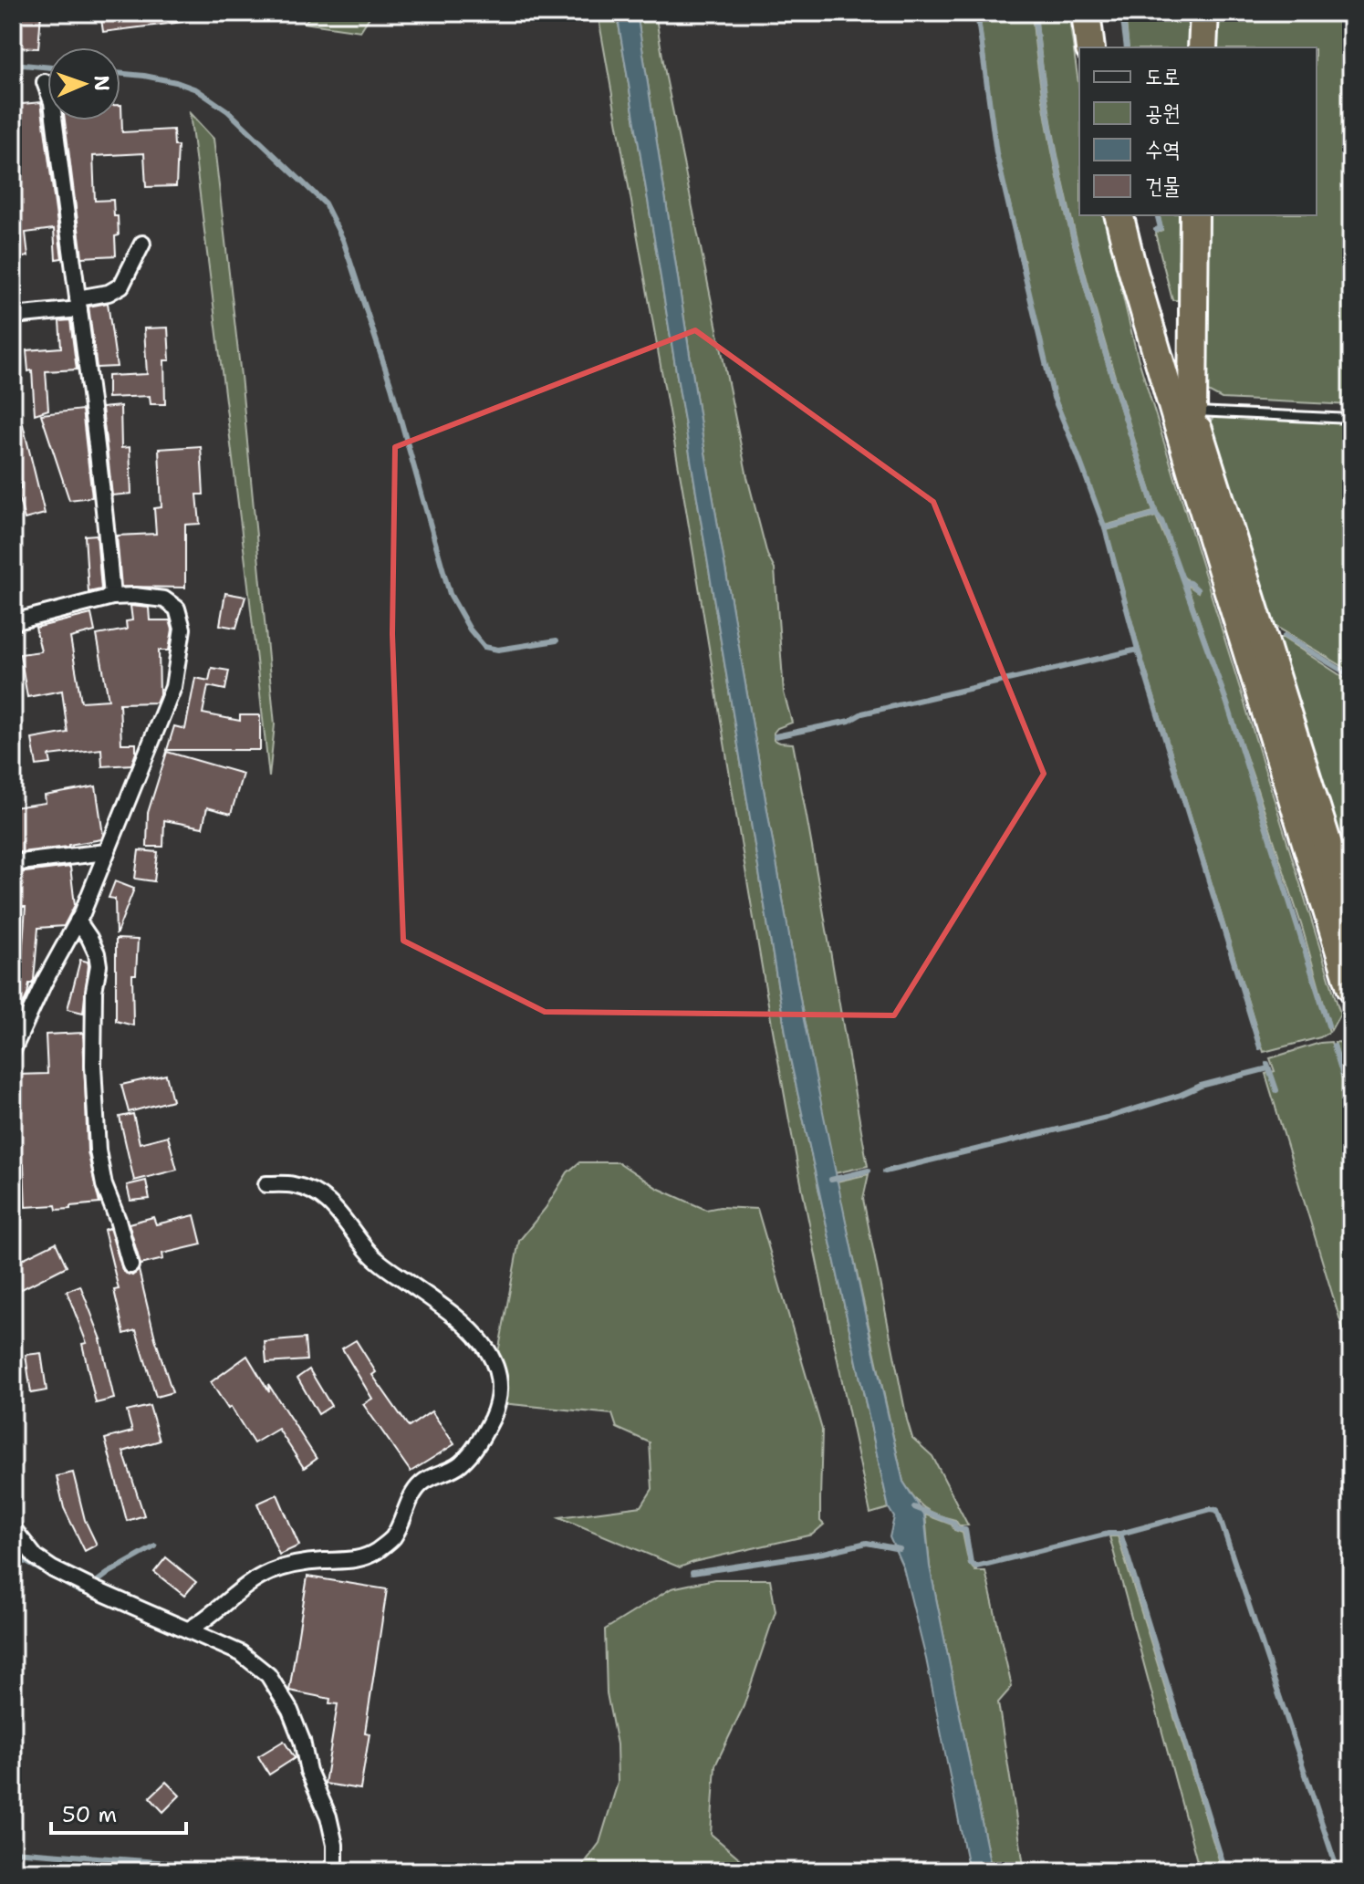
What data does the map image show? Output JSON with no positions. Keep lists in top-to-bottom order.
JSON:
{
  "legend": [
    "도로",
    "공원",
    "수역",
    "건물"
  ],
  "scale_bar": "50 m",
  "north": "right"
}
